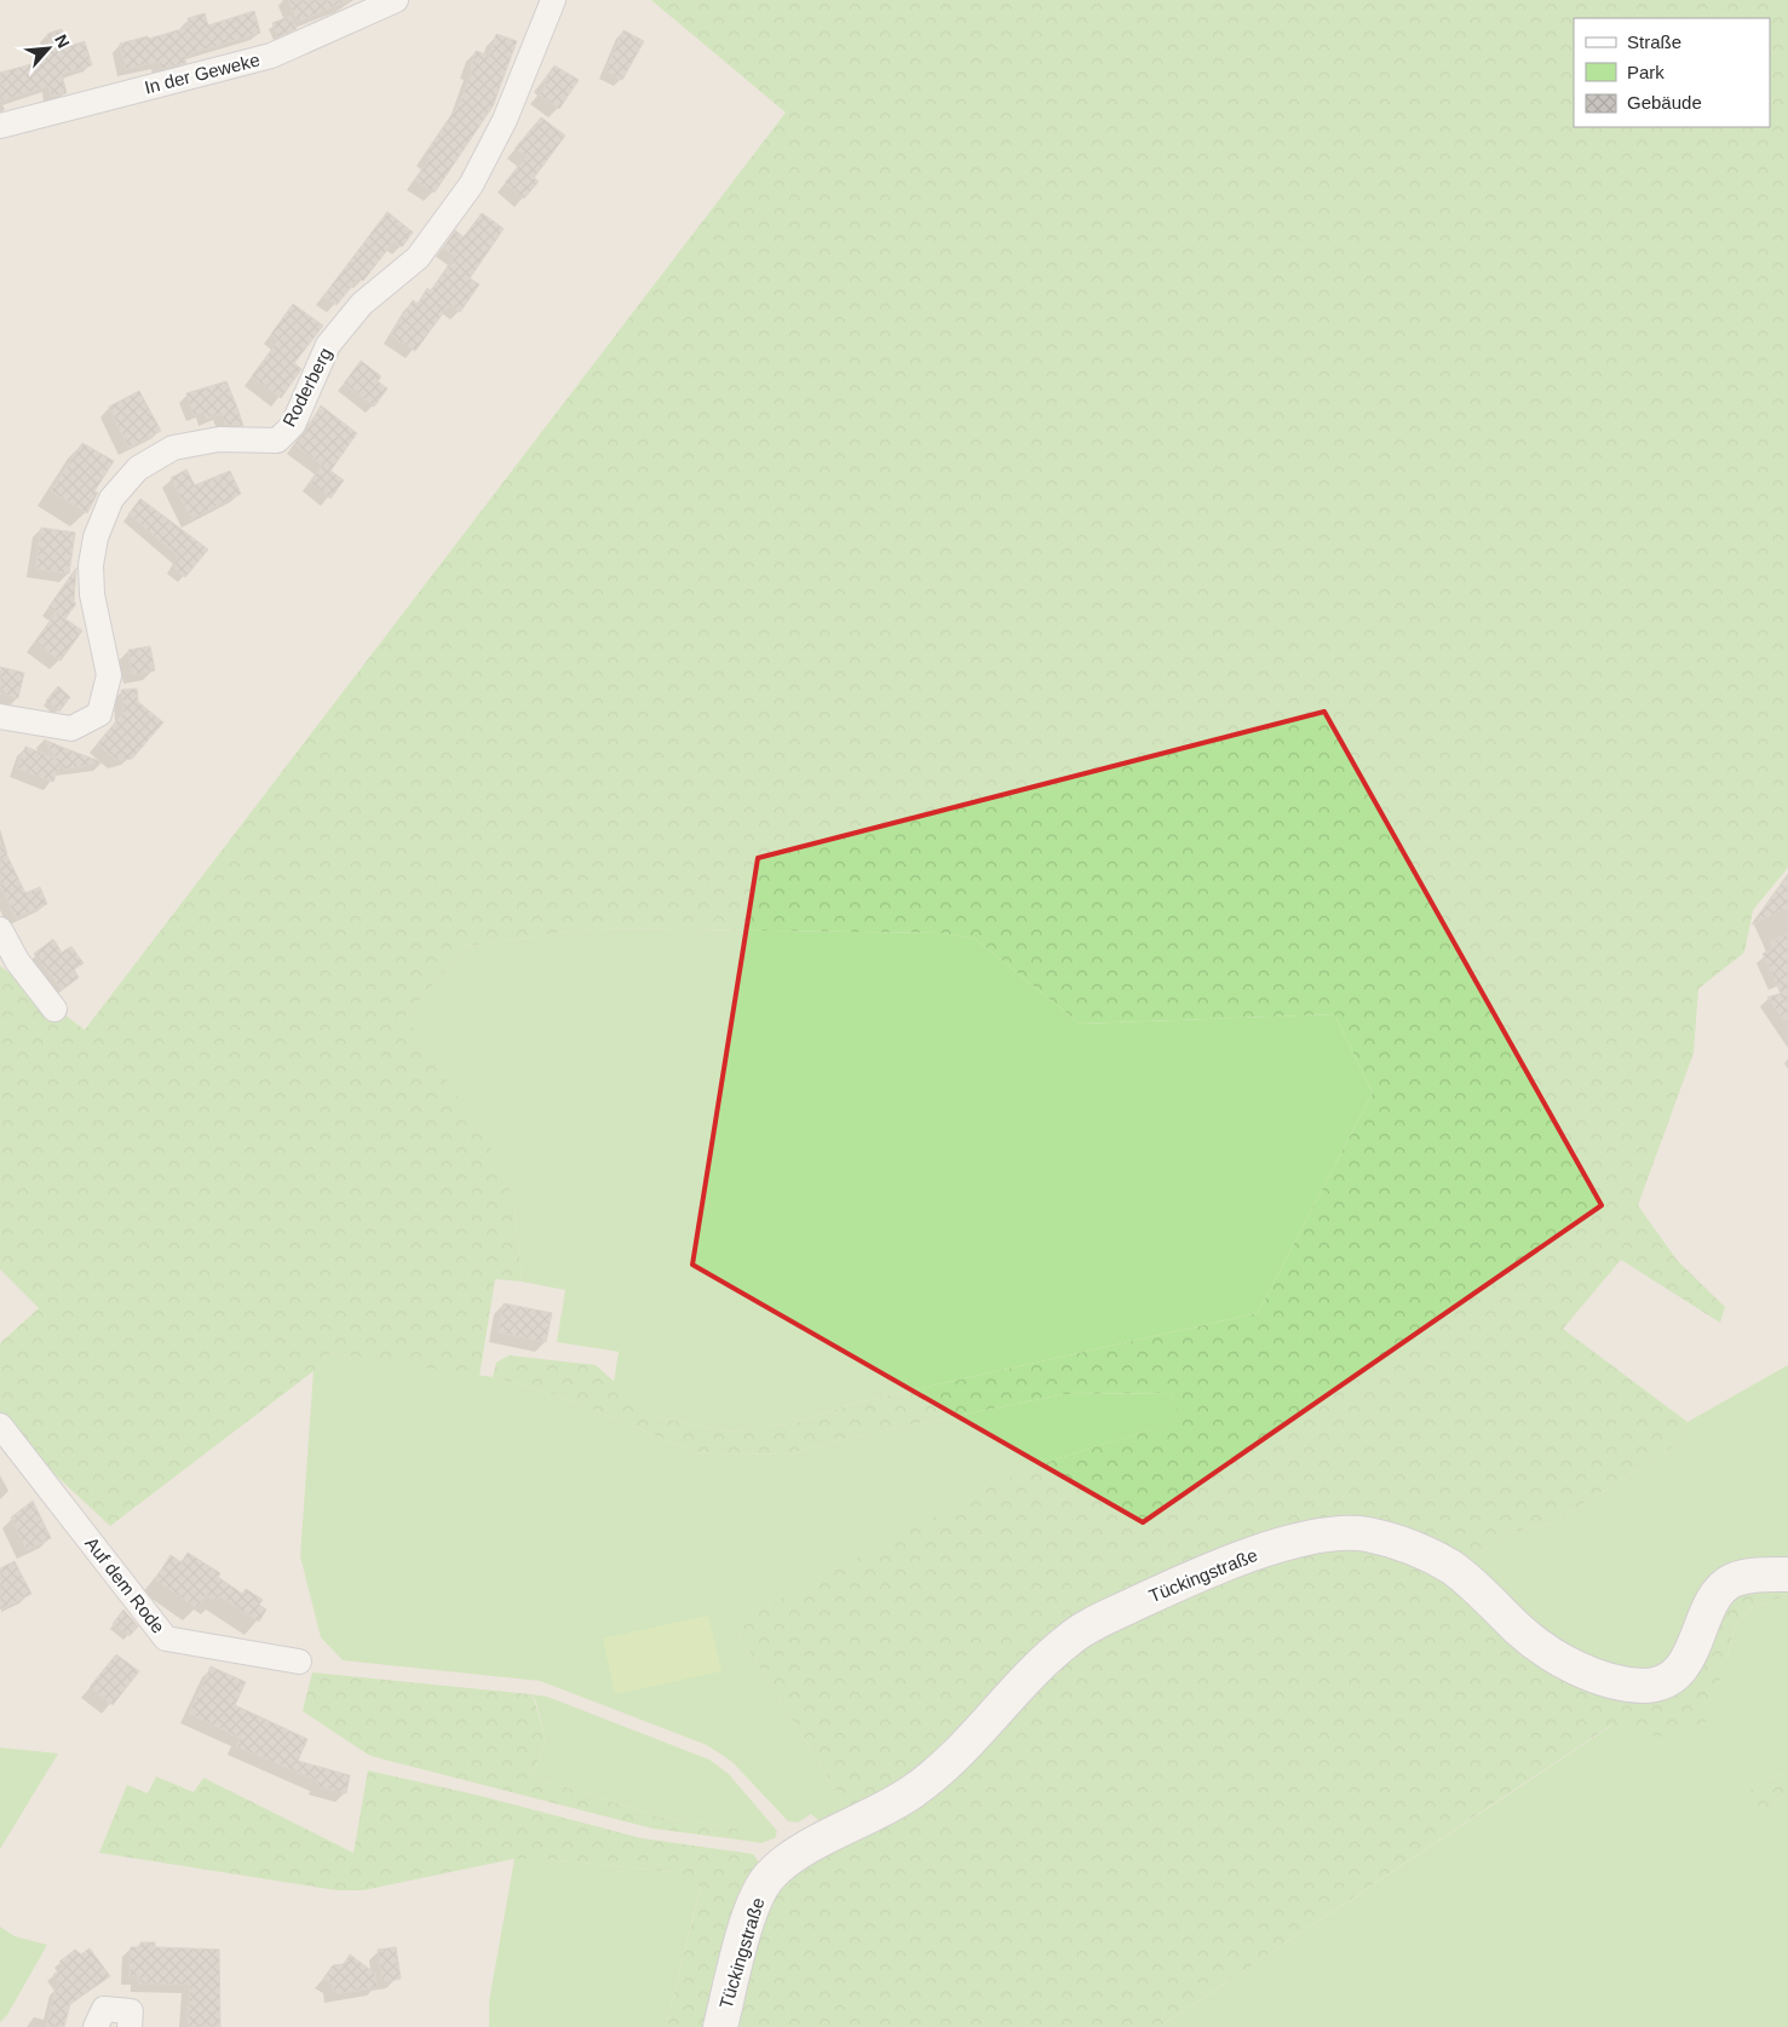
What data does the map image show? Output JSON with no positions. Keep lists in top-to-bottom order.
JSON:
{
  "streets": {
    "street": [
      "In der Geweke",
      "Roderberg",
      "Tückingstraße",
      "Auf dem Rode"
    ]
  },
  "legend": ["Straße", "Park", "Gebäude"],
  "north": "top right"
}
